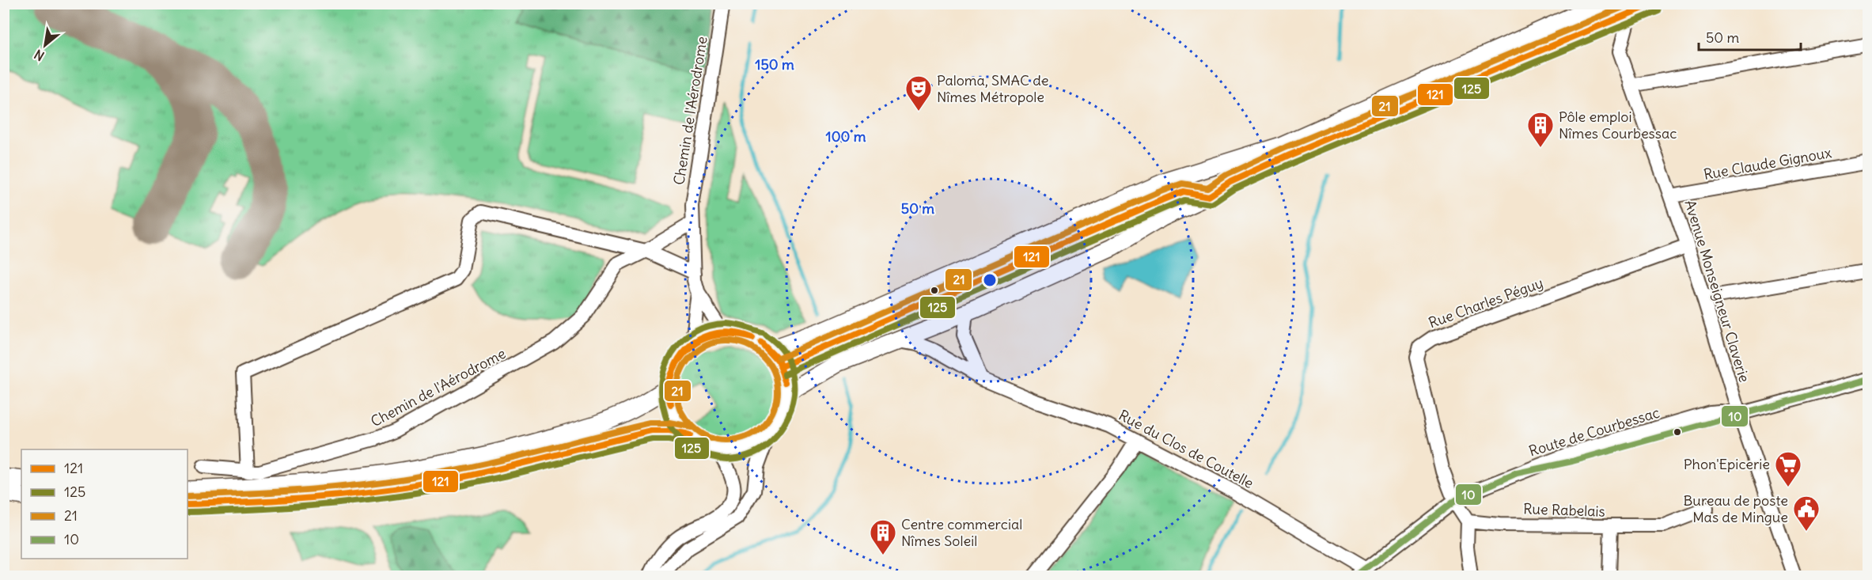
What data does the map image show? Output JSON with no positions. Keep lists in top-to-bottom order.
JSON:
{
  "streets": {
    "street": [
      "Chemin de l'Aérodrome",
      "Rue Claude Gignoux",
      "Avenue Monseigneur Claverie",
      "Rue Charles Péguy",
      "Route de Courbessac",
      "Rue du Clos de Coutelle",
      "Rue Rabelais"
    ]
  },
  "crossings": [
    ["Rue Claude Gignoux", "Avenue Monseigneur Claverie"],
    ["Avenue Monseigneur Claverie", "Rue Charles Péguy"],
    ["Avenue Monseigneur Claverie", "Route de Courbessac"],
    ["Rue Charles Péguy", "Route de Courbessac"],
    ["Rue Charles Péguy", "Rue Rabelais"],
    ["Route de Courbessac", "Rue du Clos de Coutelle"]
  ],
  "places": {
    "theatre": ["Paloma, SMAC de Nîmes Métropole"],
    "building": ["Pôle emploi Nîmes Courbessac", "Centre commercial Nîmes Soleil"],
    "supermarket": ["Phon'Epicerie"],
    "public building": ["Bureau de poste Mas de Mingue"]
  },
  "lines": [
    "transit line 121",
    "transit line 21",
    "transit line 125",
    "transit line 10"
  ],
  "legend": [
    "121",
    "125",
    "21",
    "10"
  ],
  "scale_bar": "50 m",
  "north": "bottom left",
  "rings": ["150 m", "100 m", "50 m"]
}
